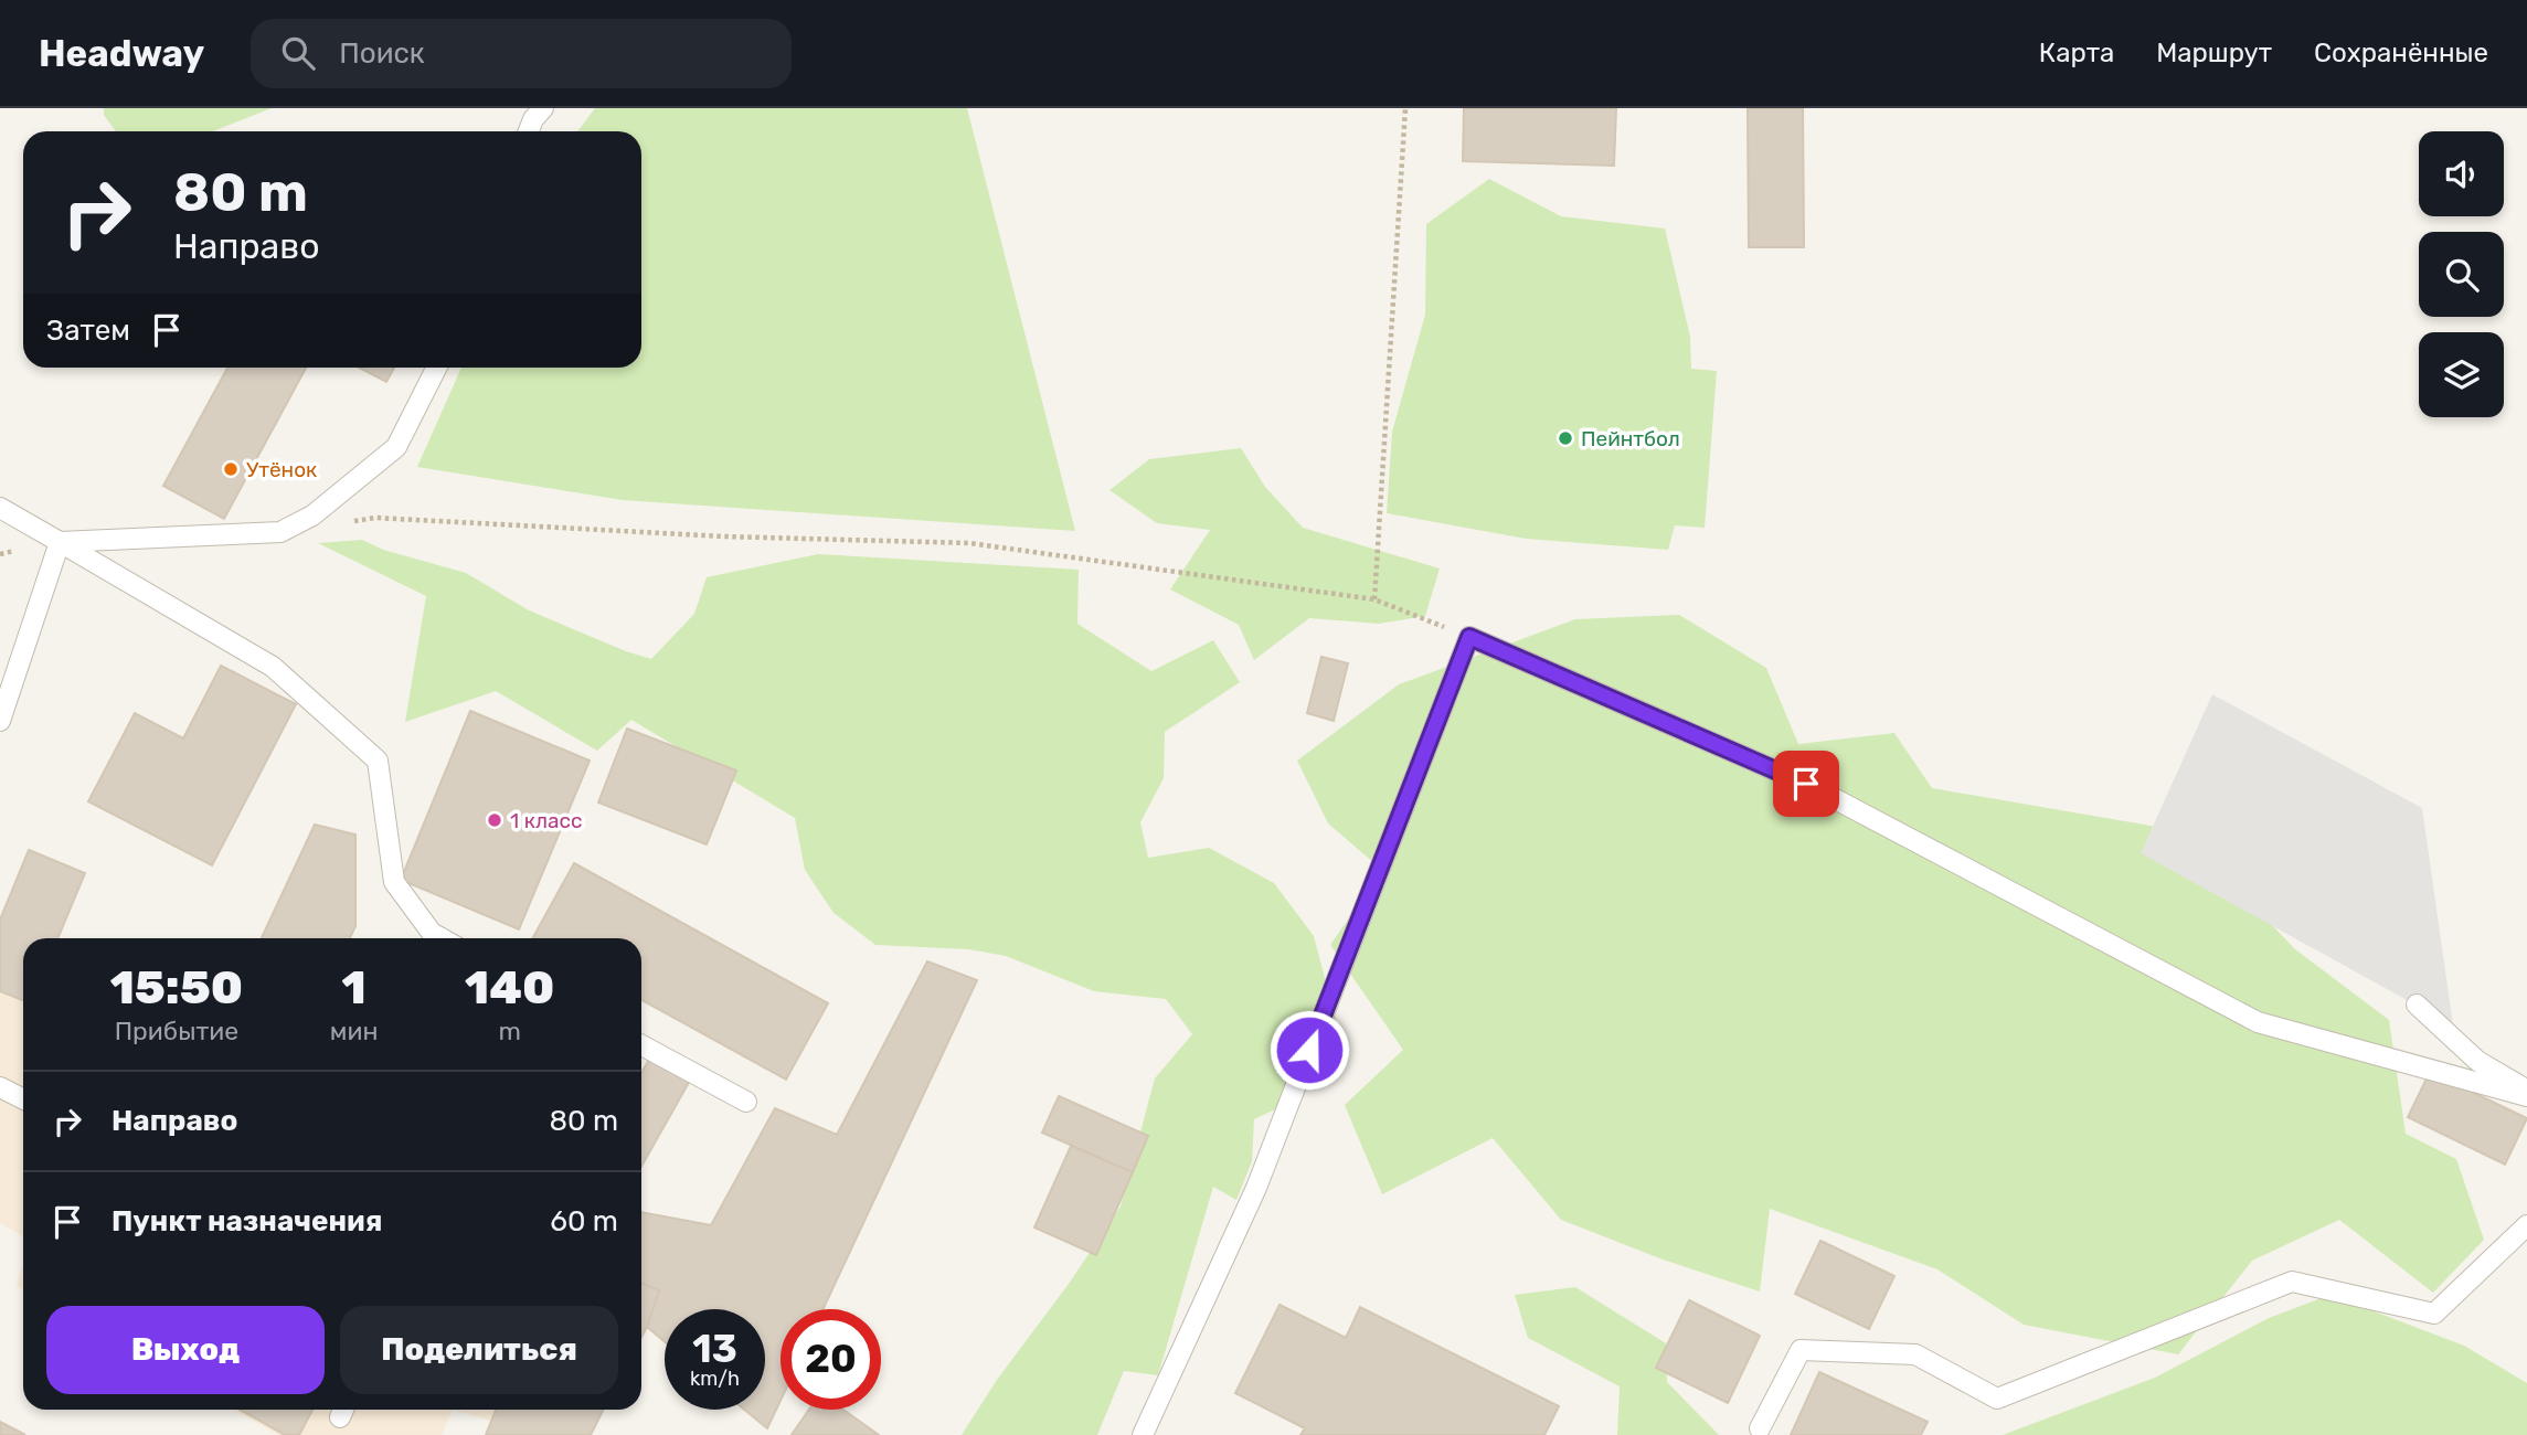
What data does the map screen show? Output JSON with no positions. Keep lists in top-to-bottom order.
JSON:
{
  "places": ["Пейнтбол", "Утёнок", "1 класс"],
  "page": {
    "header": "Headway",
    "search": "Поиск",
    "nav": ["Карта", "Маршрут", "Сохранённые"],
    "turn": ["80 m", "Направо"],
    "then": "Затем",
    "eta": [
      "15:50",
      "Прибытие",
      "1",
      "мин",
      "140",
      "m"
    ],
    "list": [
      {
        "name": "Направо",
        "value": "80 m"
      },
      {
        "name": "Пункт назначения",
        "value": "60 m"
      }
    ],
    "buttons": ["Выход", "Поделиться"],
    "speed": "13 km/h",
    "limit": "20"
  }
}
